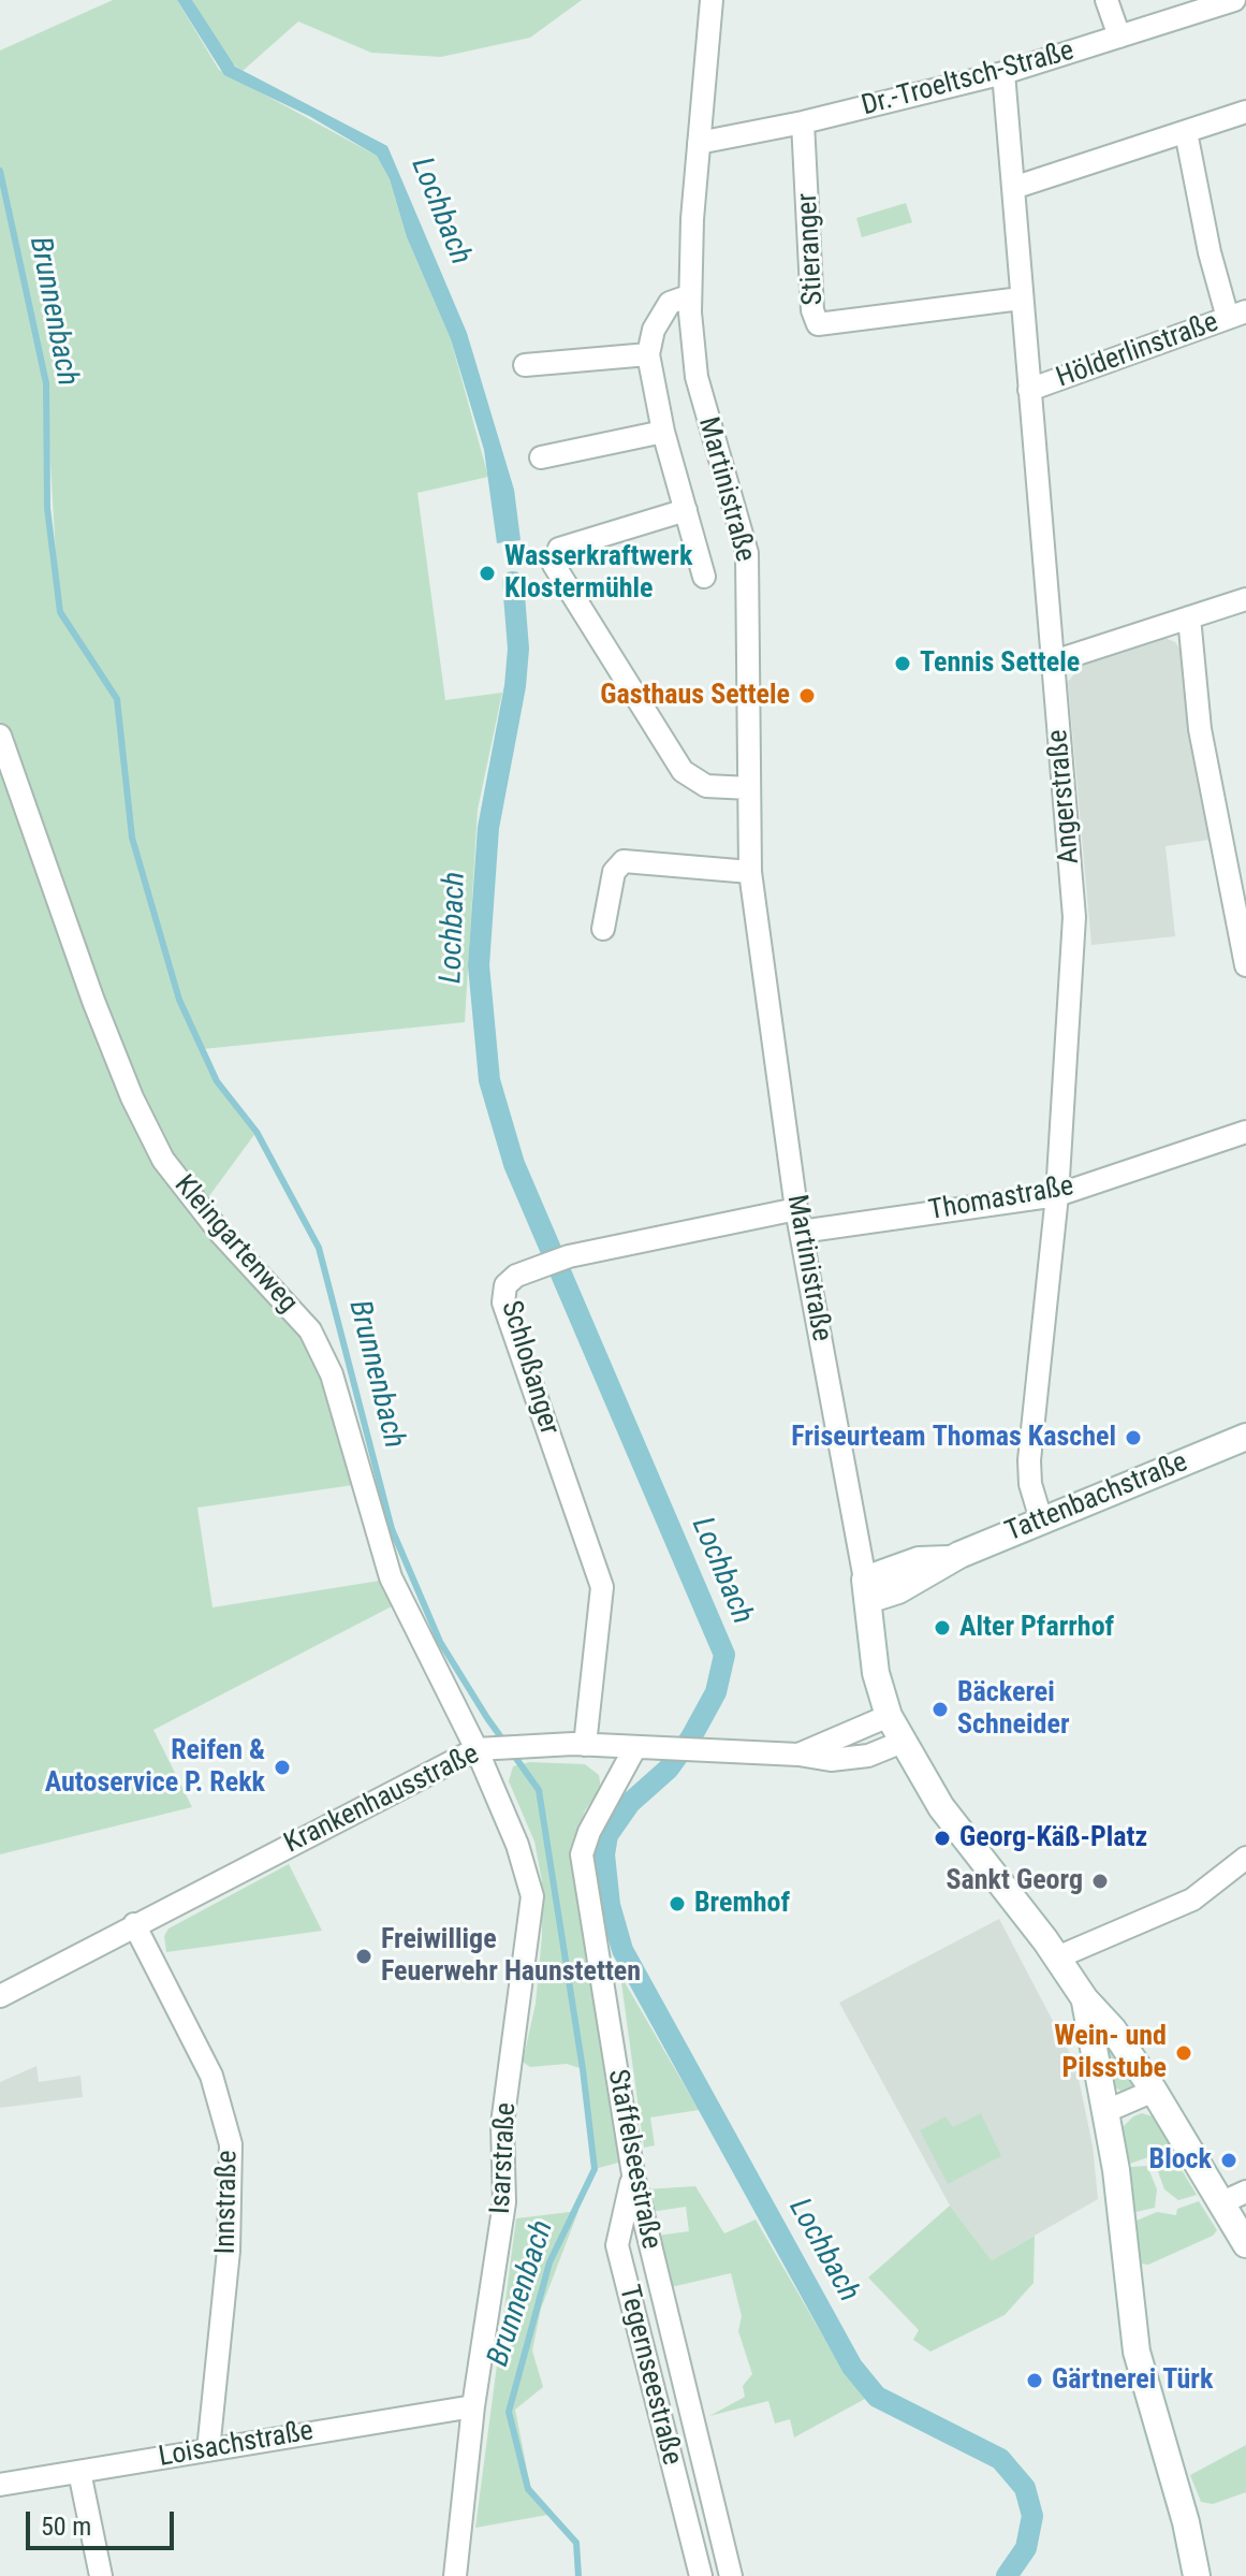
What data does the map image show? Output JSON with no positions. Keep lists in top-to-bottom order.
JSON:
{
  "streets": {
    "street": [
      "Dr.-Troeltsch-Straße",
      "Stieranger",
      "Hölderlinstraße",
      "Martinistraße",
      "Angerstraße",
      "Thomastraße",
      "Kleingartenweg",
      "Schloßanger",
      "Tattenbachstraße",
      "Krankenhausstraße",
      "Isarstraße",
      "Staffelseestraße",
      "Innstraße",
      "Tegernseestraße",
      "Loisachstraße"
    ]
  },
  "crossings": [
    ["Dr.-Troeltsch-Straße", "Stieranger"],
    ["Dr.-Troeltsch-Straße", "Martinistraße"],
    ["Dr.-Troeltsch-Straße", "Angerstraße"],
    ["Stieranger", "Angerstraße"],
    ["Hölderlinstraße", "Angerstraße"],
    ["Martinistraße", "Thomastraße"],
    ["Martinistraße", "Schloßanger"],
    ["Martinistraße", "Tattenbachstraße"],
    ["Martinistraße", "Krankenhausstraße"],
    ["Angerstraße", "Thomastraße"],
    ["Angerstraße", "Tattenbachstraße"],
    ["Kleingartenweg", "Krankenhausstraße"],
    ["Kleingartenweg", "Isarstraße"],
    ["Schloßanger", "Krankenhausstraße"],
    ["Krankenhausstraße", "Isarstraße"],
    ["Krankenhausstraße", "Staffelseestraße"],
    ["Krankenhausstraße", "Innstraße"],
    ["Isarstraße", "Loisachstraße"],
    ["Staffelseestraße", "Tegernseestraße"],
    ["Innstraße", "Loisachstraße"]
  ],
  "water": ["Lochbach", "Brunnenbach"],
  "places": [
    "Wasserkraftwerk Klostermühle",
    "Tennis Settele",
    "Gasthaus Settele",
    "Friseurteam Thomas Kaschel",
    "Alter Pfarrhof",
    "Bäckerei Schneider",
    "Reifen & Autoservice P. Rekk",
    "Georg-Käß-Platz",
    "Sankt Georg",
    "Bremhof",
    "Freiwillige Feuerwehr Haunstetten",
    "Wein- und Pilsstube",
    "Block",
    "Gärtnerei Türk"
  ],
  "scale_bar": "50 m"
}
